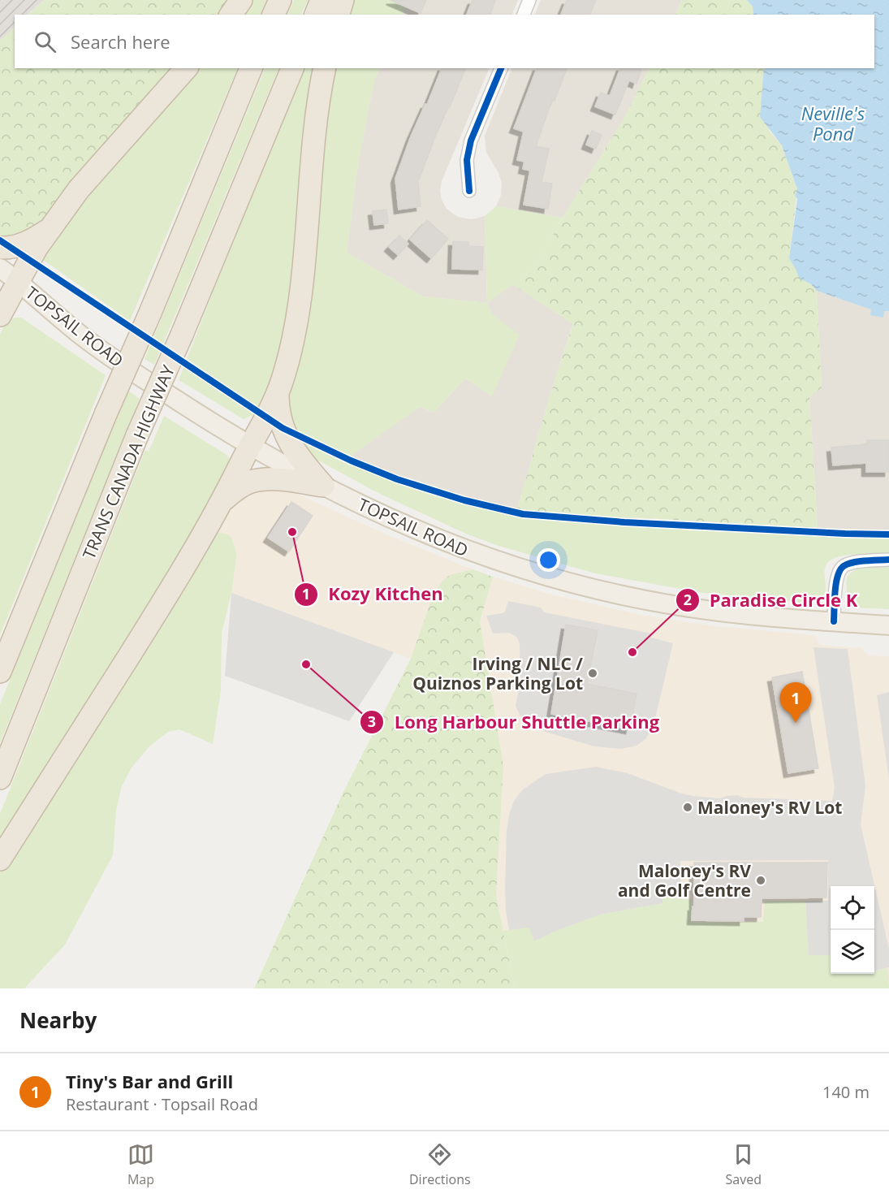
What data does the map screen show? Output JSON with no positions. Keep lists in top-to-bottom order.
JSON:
{
  "streets": {
    "highway": ["TRANS CANADA HIGHWAY"],
    "main road": ["TOPSAIL ROAD"]
  },
  "water": ["Neville's Pond"],
  "places": [
    "Kozy Kitchen",
    "Paradise Circle K",
    "Long Harbour Shuttle Parking",
    "Irving / NLC / Quiznos Parking Lot",
    "Maloney's RV Lot",
    "Maloney's RV and Golf Centre"
  ],
  "page": {
    "search": "Search here",
    "pins": "1",
    "heading": "Nearby",
    "list": [
      {
        "mark": "1",
        "name": "Tiny's Bar and Grill",
        "note": "Restaurant · Topsail Road",
        "value": "140 m"
      }
    ],
    "nav": ["Map", "Directions", "Saved"]
  }
}
